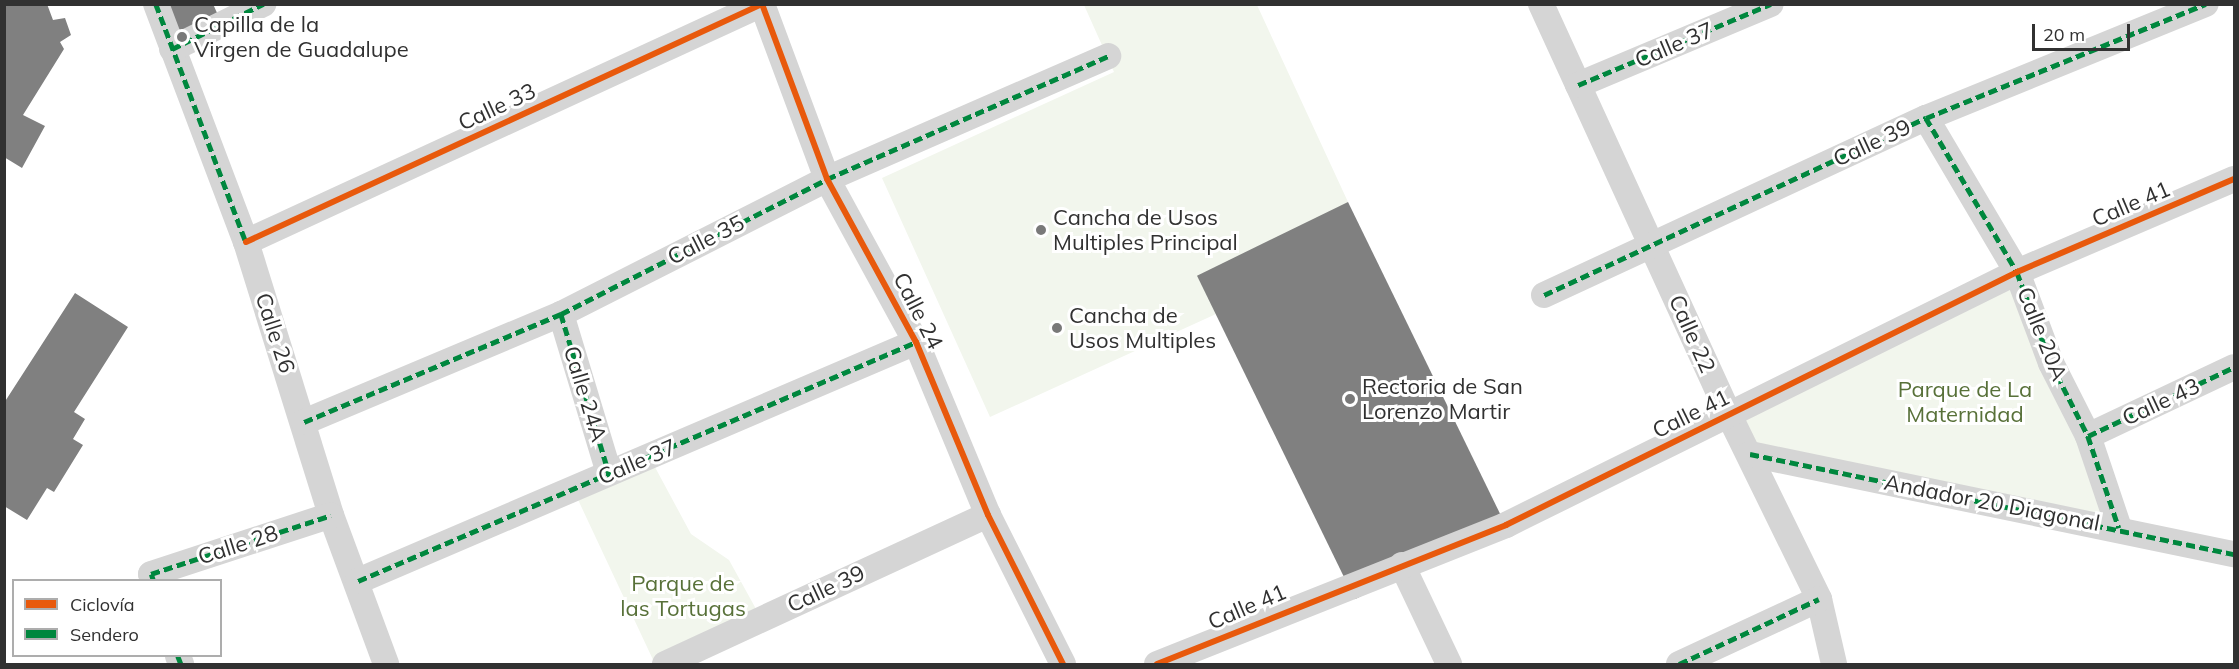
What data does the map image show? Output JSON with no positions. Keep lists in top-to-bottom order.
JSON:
{
  "streets": {
    "street": [
      "Calle 37",
      "Calle 33",
      "Calle 39",
      "Calle 41",
      "Calle 35",
      "Calle 24",
      "Calle 26",
      "Calle 22",
      "Calle 20A",
      "Calle 24A",
      "Calle 43",
      "Andador 20 Diagonal",
      "Calle 28"
    ]
  },
  "crossings": [
    ["Calle 37", "Calle 24"],
    ["Calle 37", "Calle 26"],
    ["Calle 37", "Calle 22"],
    ["Calle 37", "Calle 24A"],
    ["Calle 33", "Calle 24"],
    ["Calle 33", "Calle 26"],
    ["Calle 39", "Calle 24"],
    ["Calle 39", "Calle 22"],
    ["Calle 39", "Calle 20A"],
    ["Calle 41", "Calle 22"],
    ["Calle 41", "Calle 20A"],
    ["Calle 35", "Calle 24"],
    ["Calle 35", "Calle 26"],
    ["Calle 35", "Calle 24A"],
    ["Calle 26", "Calle 28"],
    ["Calle 22", "Andador 20 Diagonal"],
    ["Calle 20A", "Calle 43"],
    ["Calle 20A", "Andador 20 Diagonal"]
  ],
  "parks": ["Parque de La Maternidad", "Parque de las Tortugas"],
  "places": [
    "Capilla de la Virgen de Guadalupe",
    "Cancha de Usos Multiples Principal",
    "Cancha de Usos Multiples",
    "Rectoria de San Lorenzo Martir"
  ],
  "legend": ["Ciclovía", "Sendero"],
  "scale_bar": "20 m"
}
